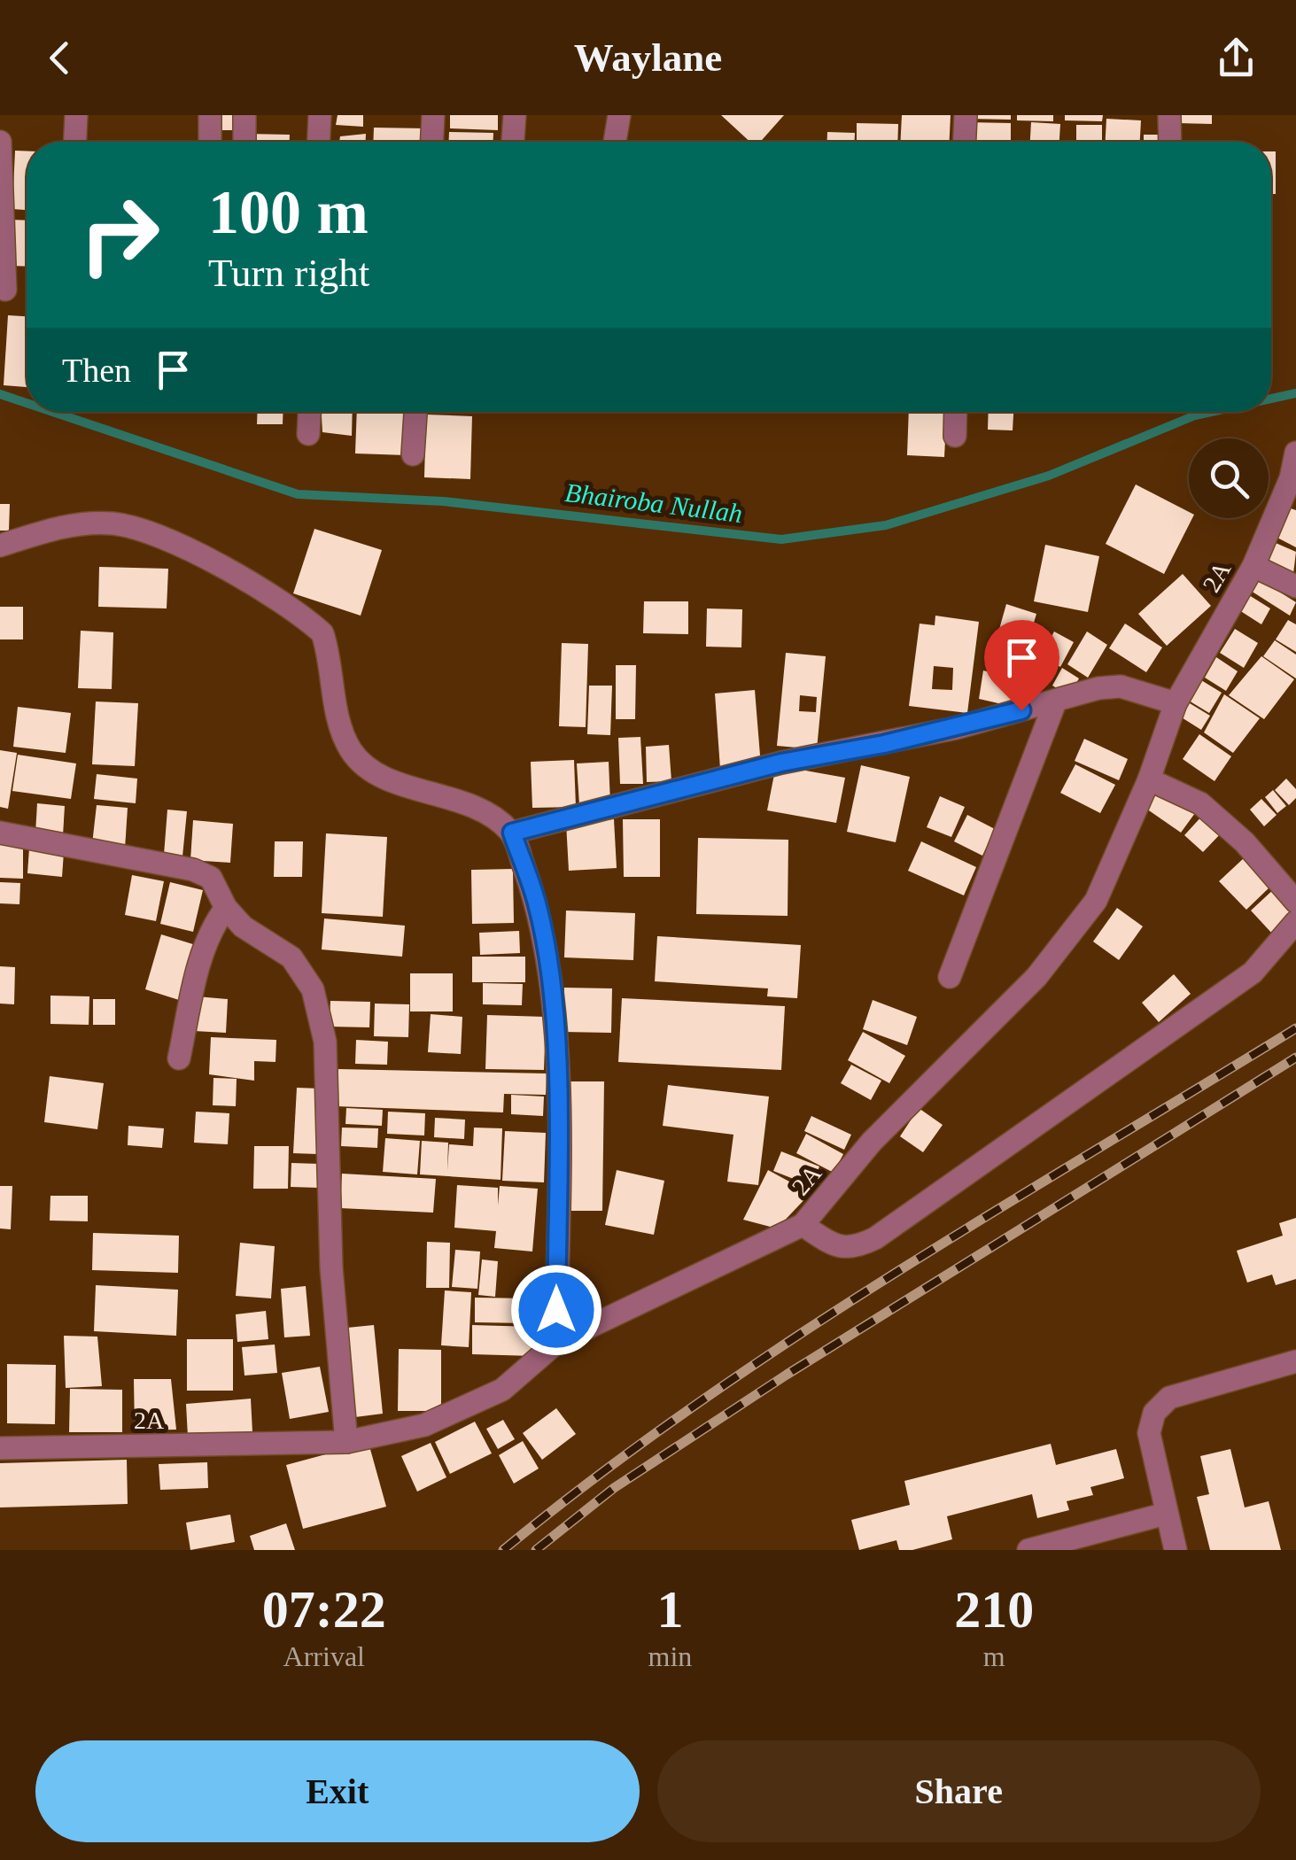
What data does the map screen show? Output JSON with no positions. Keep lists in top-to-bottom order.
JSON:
{
  "streets": {
    "street": ["2A"]
  },
  "water": ["Bhairoba Nullah"],
  "page": {
    "header": "Waylane",
    "turn": ["100 m", "Turn right"],
    "then": "Then",
    "eta": [
      "07:22",
      "Arrival",
      "1",
      "min",
      "210",
      "m"
    ],
    "buttons": ["Exit", "Share"]
  }
}
